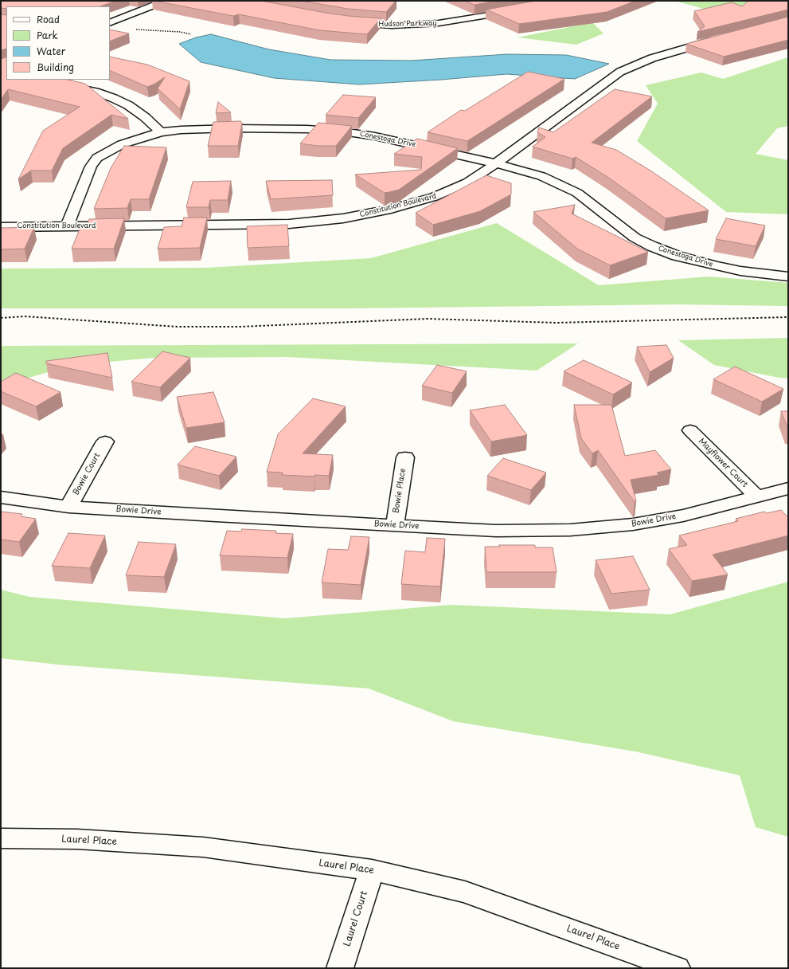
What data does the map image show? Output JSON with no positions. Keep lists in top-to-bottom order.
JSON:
{
  "streets": {
    "street": [
      "Hudson Parkway",
      "Conestoga Drive",
      "Constitution Boulevard",
      "Mayflower Court",
      "Bowie Court",
      "Bowie Place",
      "Bowie Drive",
      "Laurel Place",
      "Laurel Court"
    ]
  },
  "crossings": [
    ["Conestoga Drive", "Constitution Boulevard"],
    ["Mayflower Court", "Bowie Drive"],
    ["Bowie Court", "Bowie Drive"],
    ["Bowie Place", "Bowie Drive"],
    ["Laurel Place", "Laurel Court"]
  ],
  "legend": [
    "Road",
    "Park",
    "Water",
    "Building"
  ]
}
